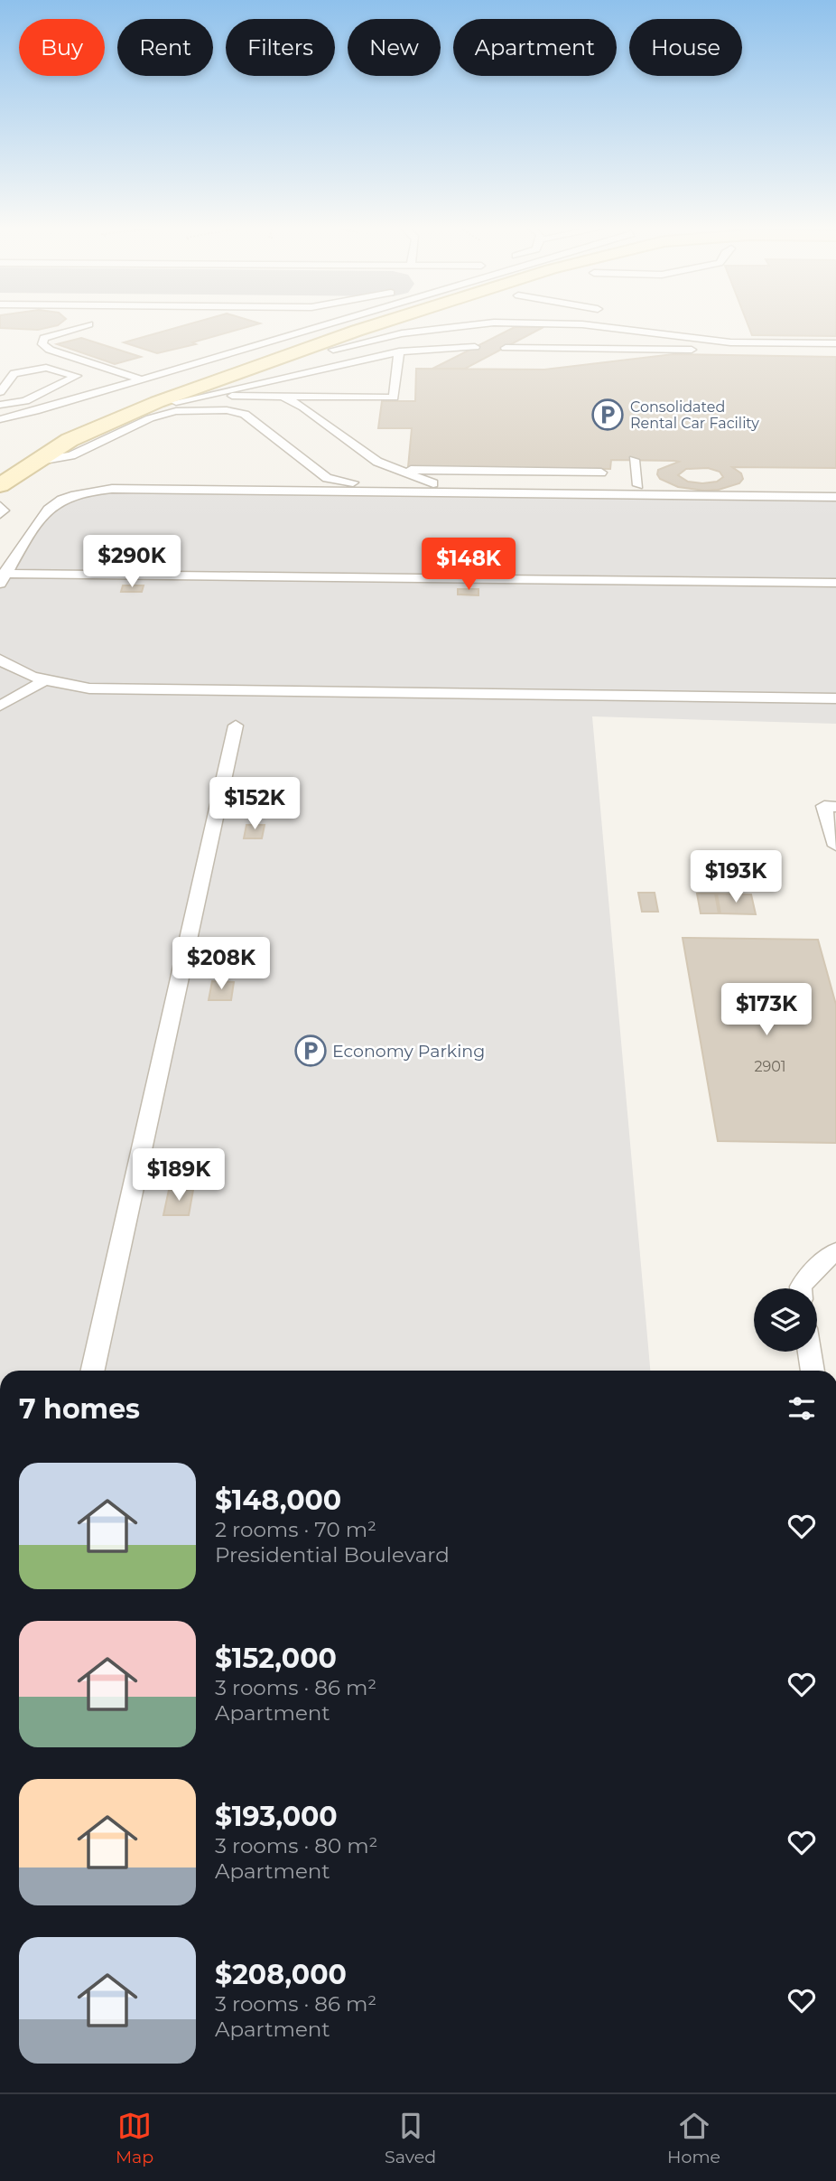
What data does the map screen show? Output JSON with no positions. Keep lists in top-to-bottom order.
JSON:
{
  "places": {
    "parking": ["Consolidated Rental Car Facility", "Economy Parking"]
  },
  "house_numbers": ["2901"],
  "page": {
    "chip": [
      "Buy",
      "Rent",
      "Filters",
      "New",
      "Apartment",
      "House"
    ],
    "price": [
      "$290K",
      "$148K",
      "$152K",
      "$193K",
      "$208K",
      "$173K",
      "$189K"
    ],
    "heading": "7 homes",
    "list": [
      {
        "name": "$148,000",
        "note": "2 rooms · 70 m² · Presidential Boulevard"
      },
      {
        "name": "$152,000",
        "note": "3 rooms · 86 m² · Apartment"
      },
      {
        "name": "$193,000",
        "note": "3 rooms · 80 m² · Apartment"
      },
      {
        "name": "$208,000",
        "note": "3 rooms · 86 m² · Apartment"
      }
    ],
    "tabs": ["Map", "Saved", "Home"]
  }
}
